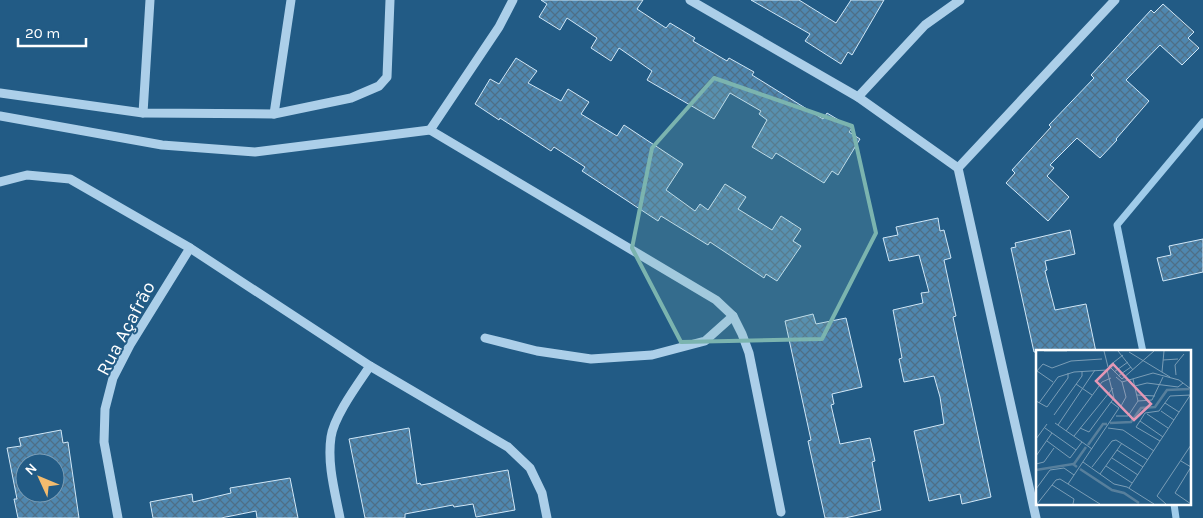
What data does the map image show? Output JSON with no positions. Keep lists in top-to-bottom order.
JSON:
{
  "streets": {
    "street": ["Rua Açafrão"]
  },
  "scale_bar": "20 m",
  "north": "top left"
}
